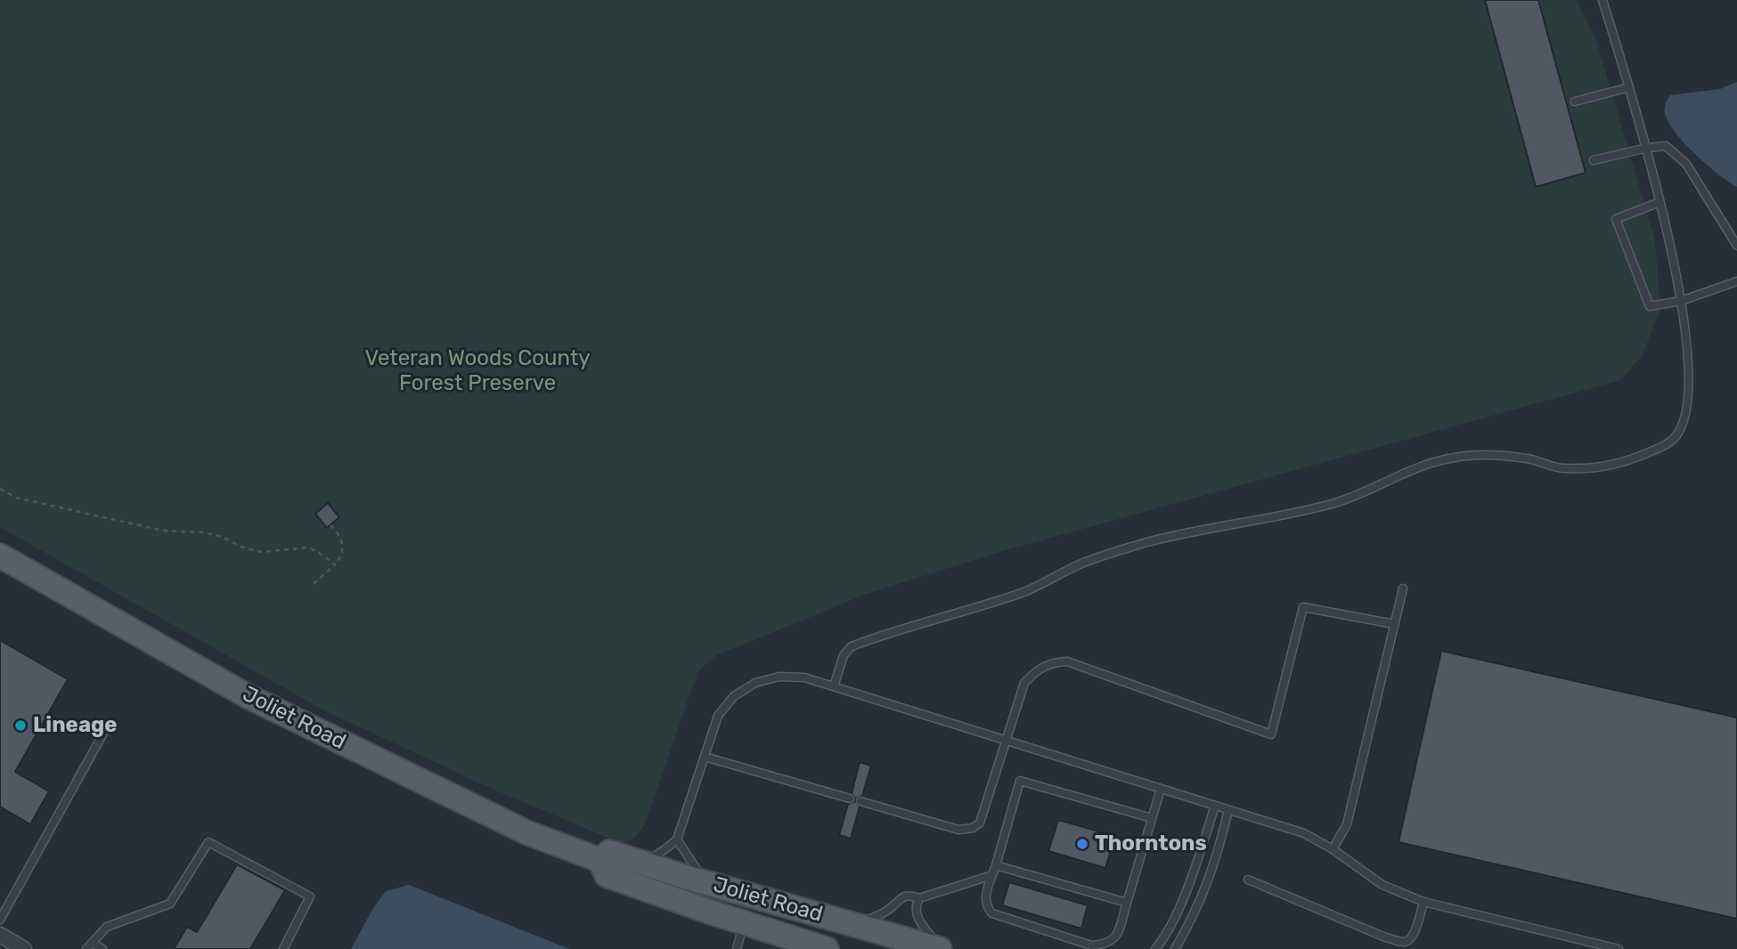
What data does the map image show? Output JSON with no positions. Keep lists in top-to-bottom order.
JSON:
{
  "streets": {
    "main road": ["Joliet Road"]
  },
  "parks": ["Veteran Woods County Forest Preserve"],
  "places": ["Lineage", "Thorntons"]
}
